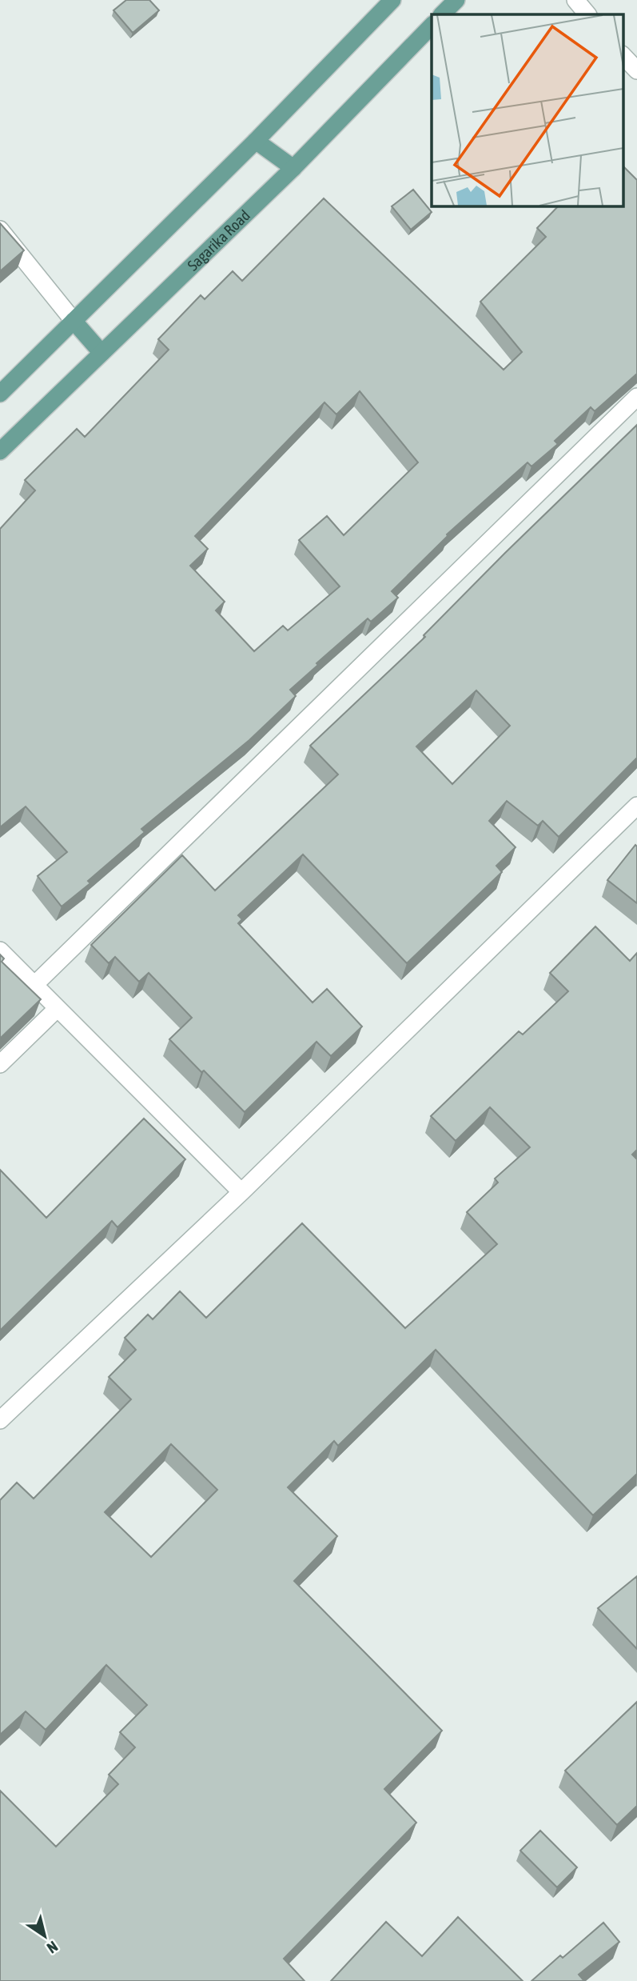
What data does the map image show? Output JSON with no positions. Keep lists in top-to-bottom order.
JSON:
{
  "streets": {
    "main road": ["Sagarika Road"]
  },
  "north": "bottom right"
}
